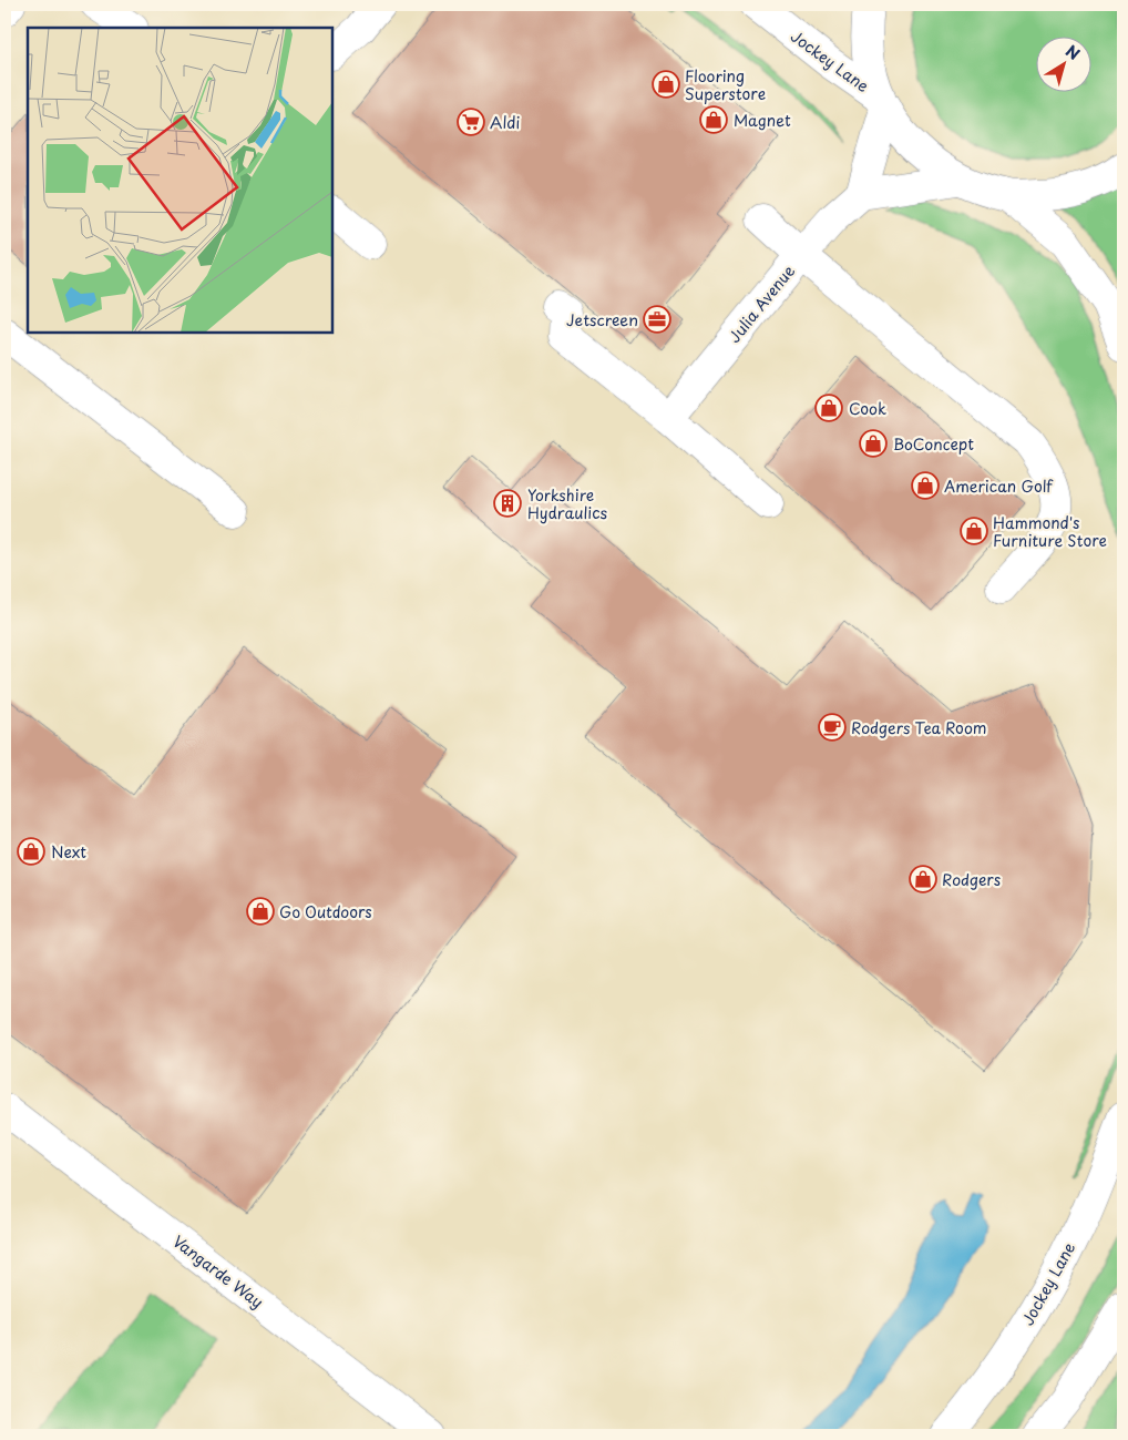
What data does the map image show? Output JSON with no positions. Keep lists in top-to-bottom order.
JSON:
{
  "streets": {
    "street": ["Jockey Lane", "Julia Avenue", "Vangarde Way"]
  },
  "places": {
    "shop": [
      "Flooring Superstore",
      "Magnet",
      "Cook",
      "BoConcept",
      "American Golf",
      "Hammond's Furniture Store",
      "Next",
      "Rodgers",
      "Go Outdoors"
    ],
    "supermarket": ["Aldi"],
    "office": ["Jetscreen"],
    "building": ["Yorkshire Hydraulics"],
    "cafe": ["Rodgers Tea Room"]
  },
  "north": "top right"
}
